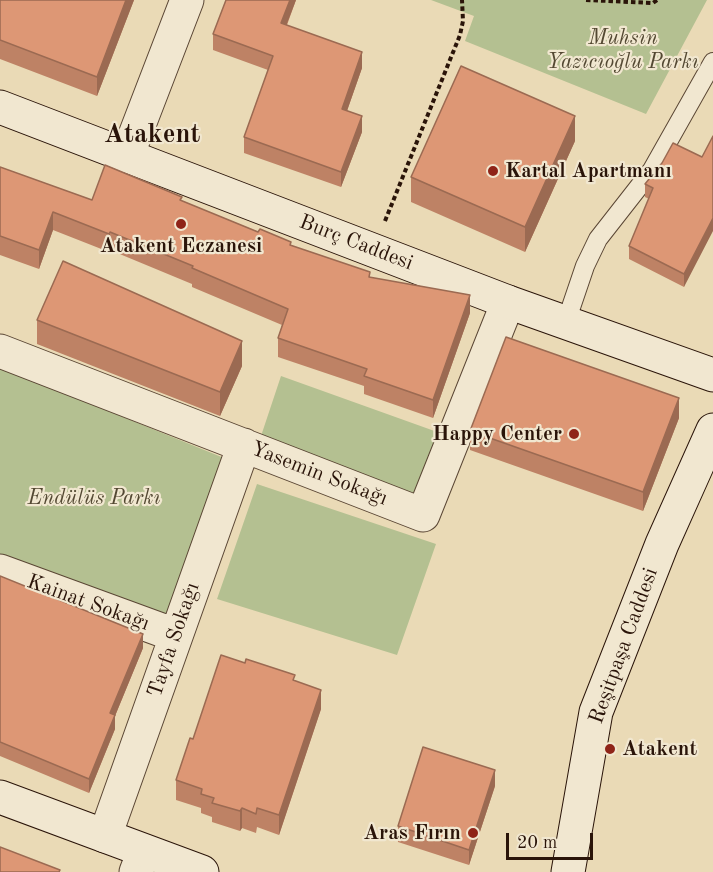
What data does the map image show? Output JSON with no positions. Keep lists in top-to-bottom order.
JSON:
{
  "streets": {
    "street": [
      "Burç Caddesi",
      "Yasemin Sokağı",
      "Kainat Sokağı",
      "Tayfa Sokağı",
      "Reşitpaşa Caddesi"
    ]
  },
  "crossings": [
    ["Burç Caddesi", "Yasemin Sokağı"],
    ["Yasemin Sokağı", "Tayfa Sokağı"],
    ["Kainat Sokağı", "Tayfa Sokağı"]
  ],
  "districts": ["Atakent"],
  "parks": ["Muhsin Yazıcıoğlu Parkı", "Endülüs Parkı"],
  "places": [
    "Kartal Apartmanı",
    "Atakent Eczanesi",
    "Happy Center",
    "Atakent",
    "Aras Fırın"
  ],
  "scale_bar": "20 m"
}
